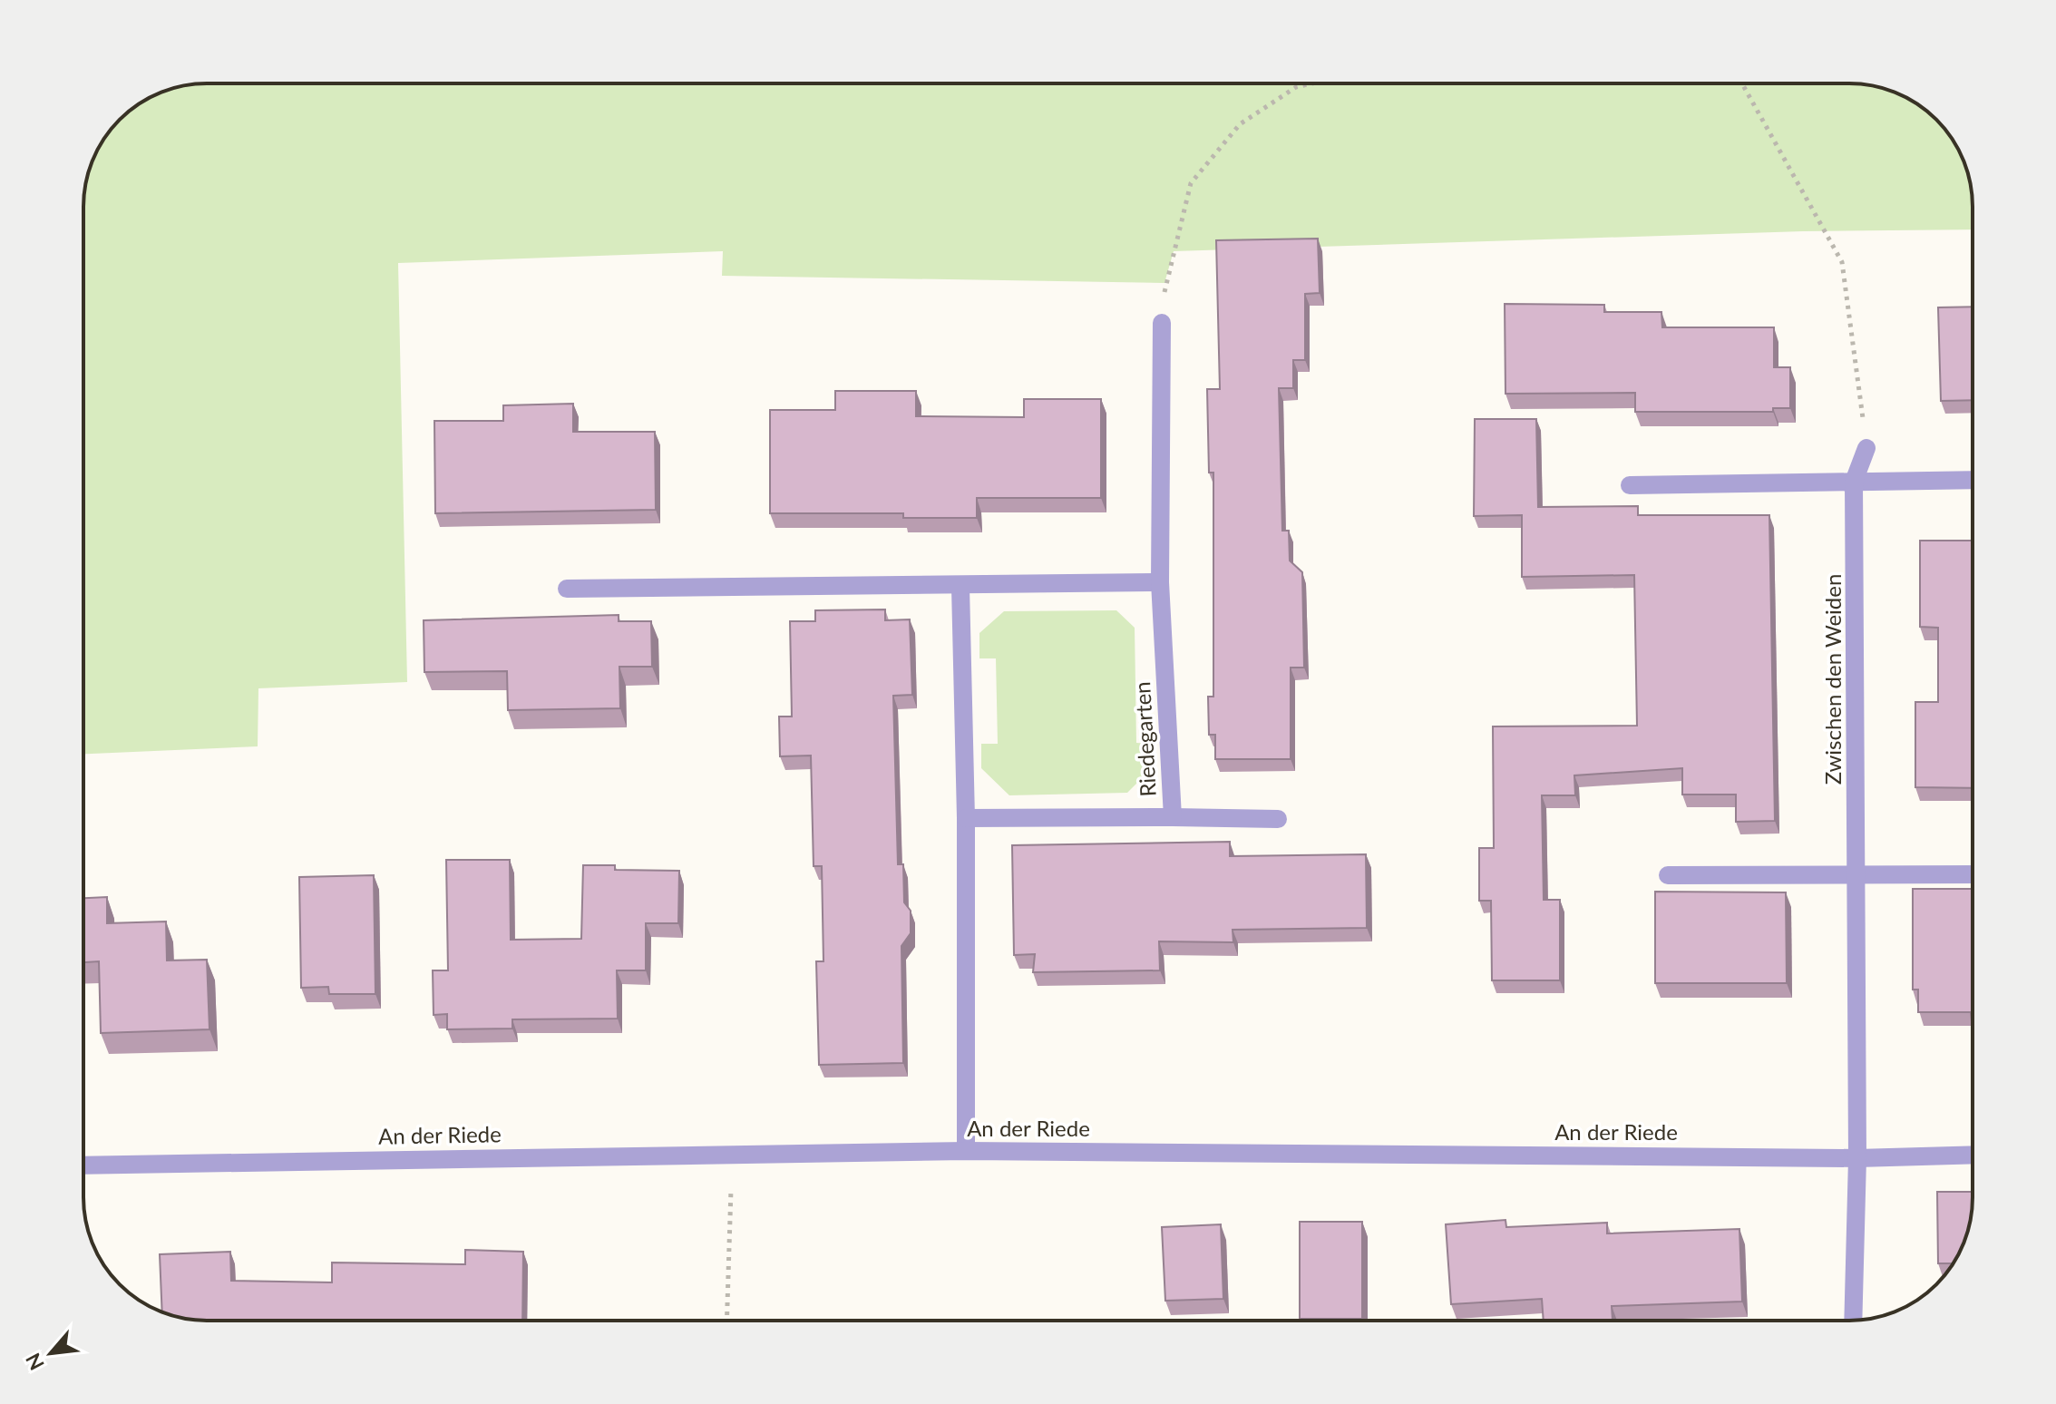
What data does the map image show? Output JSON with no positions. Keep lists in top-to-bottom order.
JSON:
{
  "streets": {
    "street": ["Zwischen den Weiden", "Riedegarten", "An der Riede"]
  },
  "crossings": [
    ["Zwischen den Weiden", "An der Riede"]
  ],
  "north": "bottom left"
}
